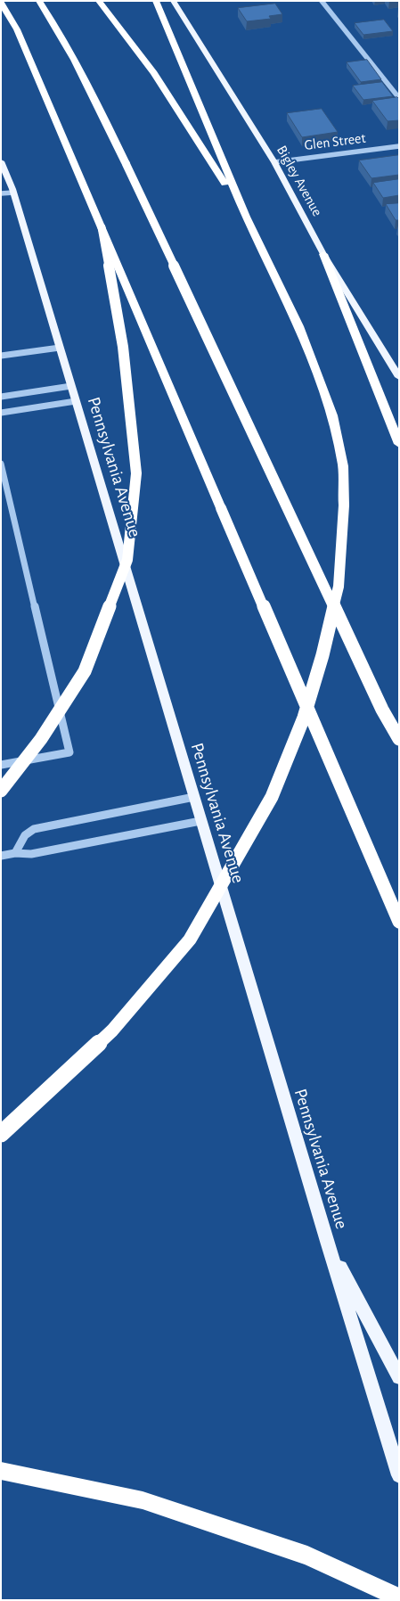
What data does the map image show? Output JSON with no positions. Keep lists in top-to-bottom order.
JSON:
{
  "streets": {
    "main road": ["Bigley Avenue", "Pennsylvania Avenue"],
    "street": ["Glen Street"]
  },
  "crossings": [
    ["Glen Street", "Bigley Avenue"]
  ]
}
